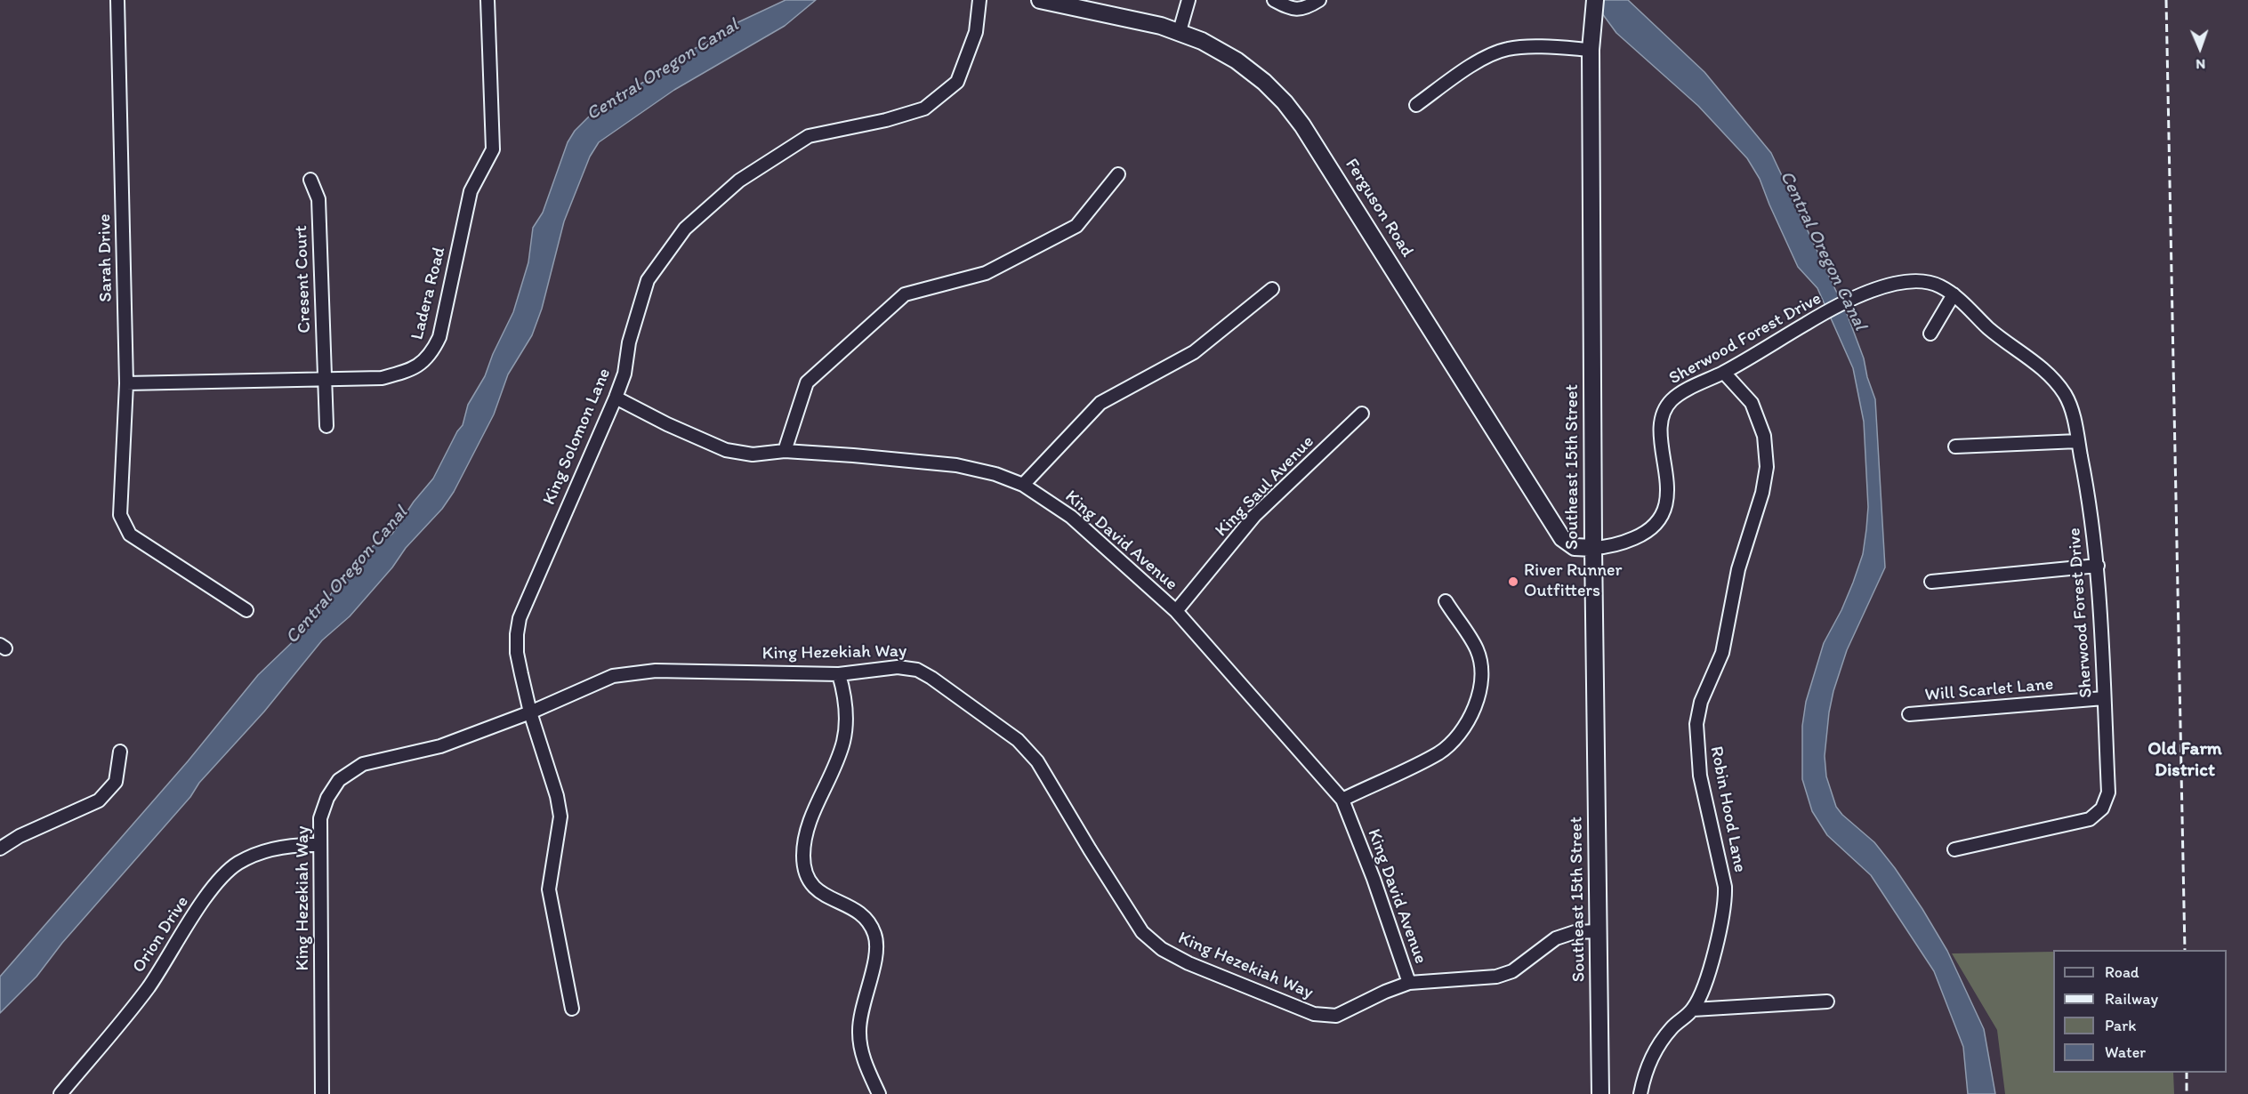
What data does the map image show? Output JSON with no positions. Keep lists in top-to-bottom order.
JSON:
{
  "streets": {
    "main road": ["Ferguson Road", "Southeast 15th Street"],
    "street": [
      "Sarah Drive",
      "Cresent Court",
      "Ladera Road",
      "Sherwood Forest Drive",
      "King Solomon Lane",
      "King Saul Avenue",
      "King David Avenue",
      "King Hezekiah Way",
      "Will Scarlet Lane",
      "Robin Hood Lane",
      "Orion Drive"
    ]
  },
  "crossings": [
    ["Ferguson Road", "Sherwood Forest Drive"],
    ["Ferguson Road", "Southeast 15th Street"],
    ["Sarah Drive", "Ladera Road"],
    ["Cresent Court", "Ladera Road"],
    ["Sherwood Forest Drive", "Southeast 15th Street"],
    ["Sherwood Forest Drive", "Will Scarlet Lane"],
    ["Sherwood Forest Drive", "Robin Hood Lane"],
    ["King Solomon Lane", "King David Avenue"],
    ["King Solomon Lane", "King Hezekiah Way"],
    ["Southeast 15th Street", "King Hezekiah Way"],
    ["King Saul Avenue", "King David Avenue"],
    ["King David Avenue", "King Hezekiah Way"],
    ["King Hezekiah Way", "Orion Drive"]
  ],
  "districts": ["Old Farm District"],
  "water": ["Central Oregon Canal"],
  "places": ["River Runner Outfitters"],
  "legend": [
    "Road",
    "Railway",
    "Park",
    "Water"
  ],
  "north": "bottom"
}
